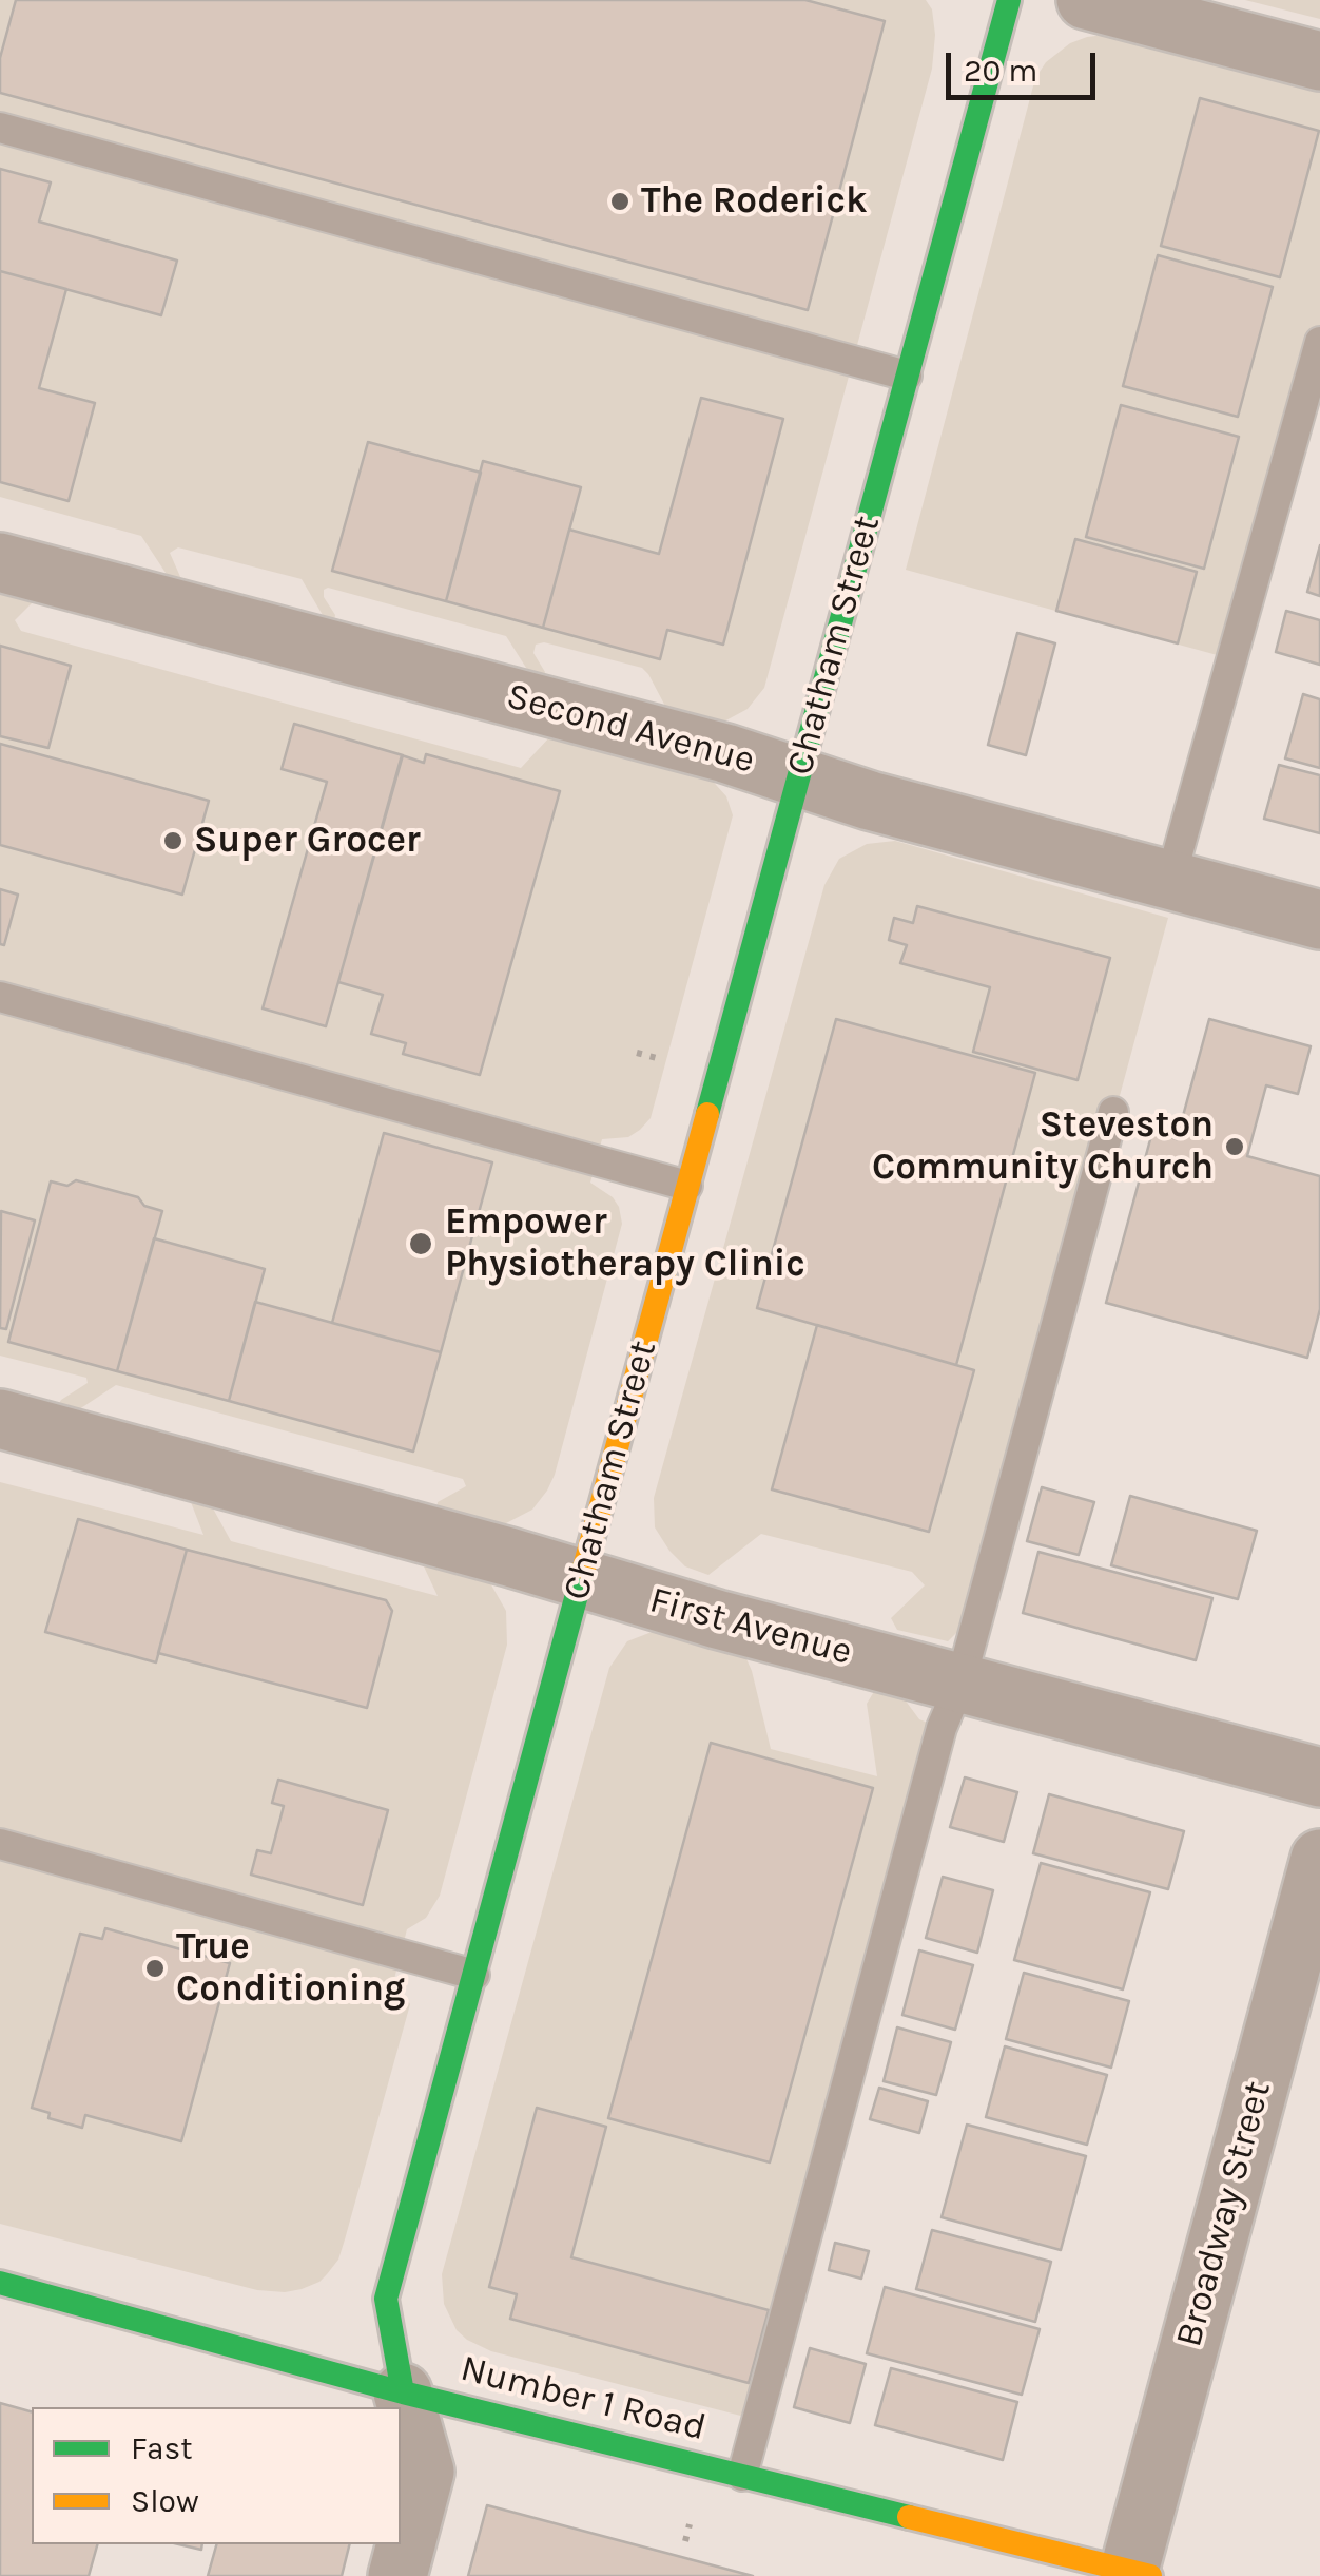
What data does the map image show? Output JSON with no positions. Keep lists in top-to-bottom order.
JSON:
{
  "streets": {
    "street": [
      "Chatham Street",
      "Second Avenue",
      "First Avenue",
      "Broadway Street",
      "Number 1 Road"
    ]
  },
  "crossings": [
    ["Chatham Street", "Second Avenue"],
    ["Chatham Street", "First Avenue"],
    ["Chatham Street", "Number 1 Road"],
    ["Broadway Street", "Number 1 Road"]
  ],
  "places": [
    "The Roderick",
    "Super Grocer",
    "Steveston Community Church",
    "Empower Physiotherapy Clinic",
    "True Conditioning"
  ],
  "legend": ["Fast", "Slow"],
  "scale_bar": "20 m"
}
